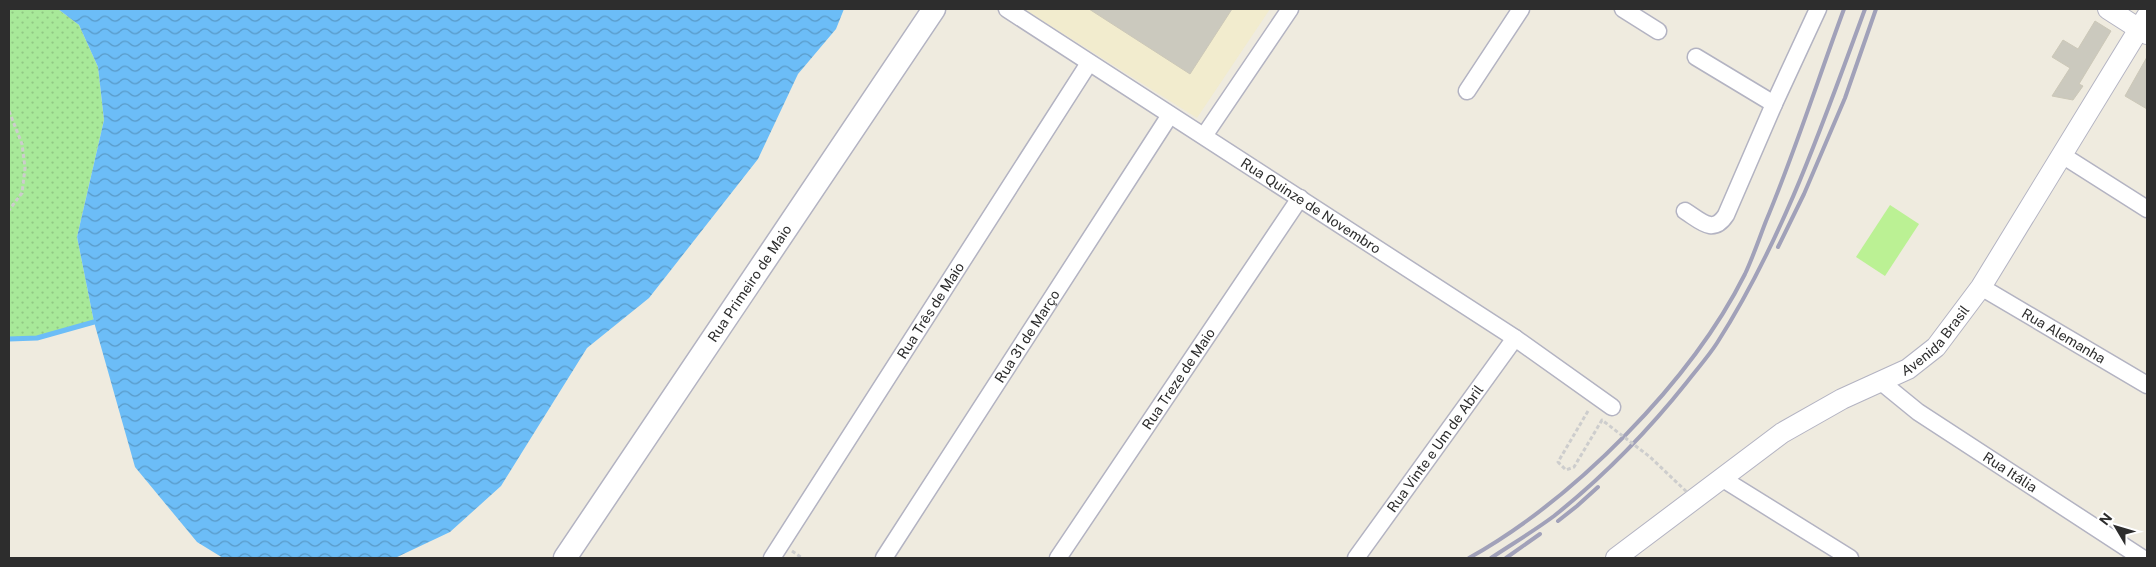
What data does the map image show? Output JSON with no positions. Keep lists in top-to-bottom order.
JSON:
{
  "streets": {
    "main road": ["Rua Primeiro de Maio"],
    "street": [
      "Rua Quinze de Novembro",
      "Rua Três de Maio",
      "Rua Alemanha",
      "Rua 31 de Março",
      "Avenida Brasil",
      "Rua Treze de Maio",
      "Rua Vinte e Um de Abril",
      "Rua Itália"
    ]
  },
  "crossings": [
    ["Rua Quinze de Novembro", "Rua Três de Maio"],
    ["Rua Quinze de Novembro", "Rua 31 de Março"],
    ["Rua Quinze de Novembro", "Rua Treze de Maio"],
    ["Rua Quinze de Novembro", "Rua Vinte e Um de Abril"],
    ["Rua Alemanha", "Avenida Brasil"],
    ["Avenida Brasil", "Rua Itália"]
  ],
  "north": "top left"
}
